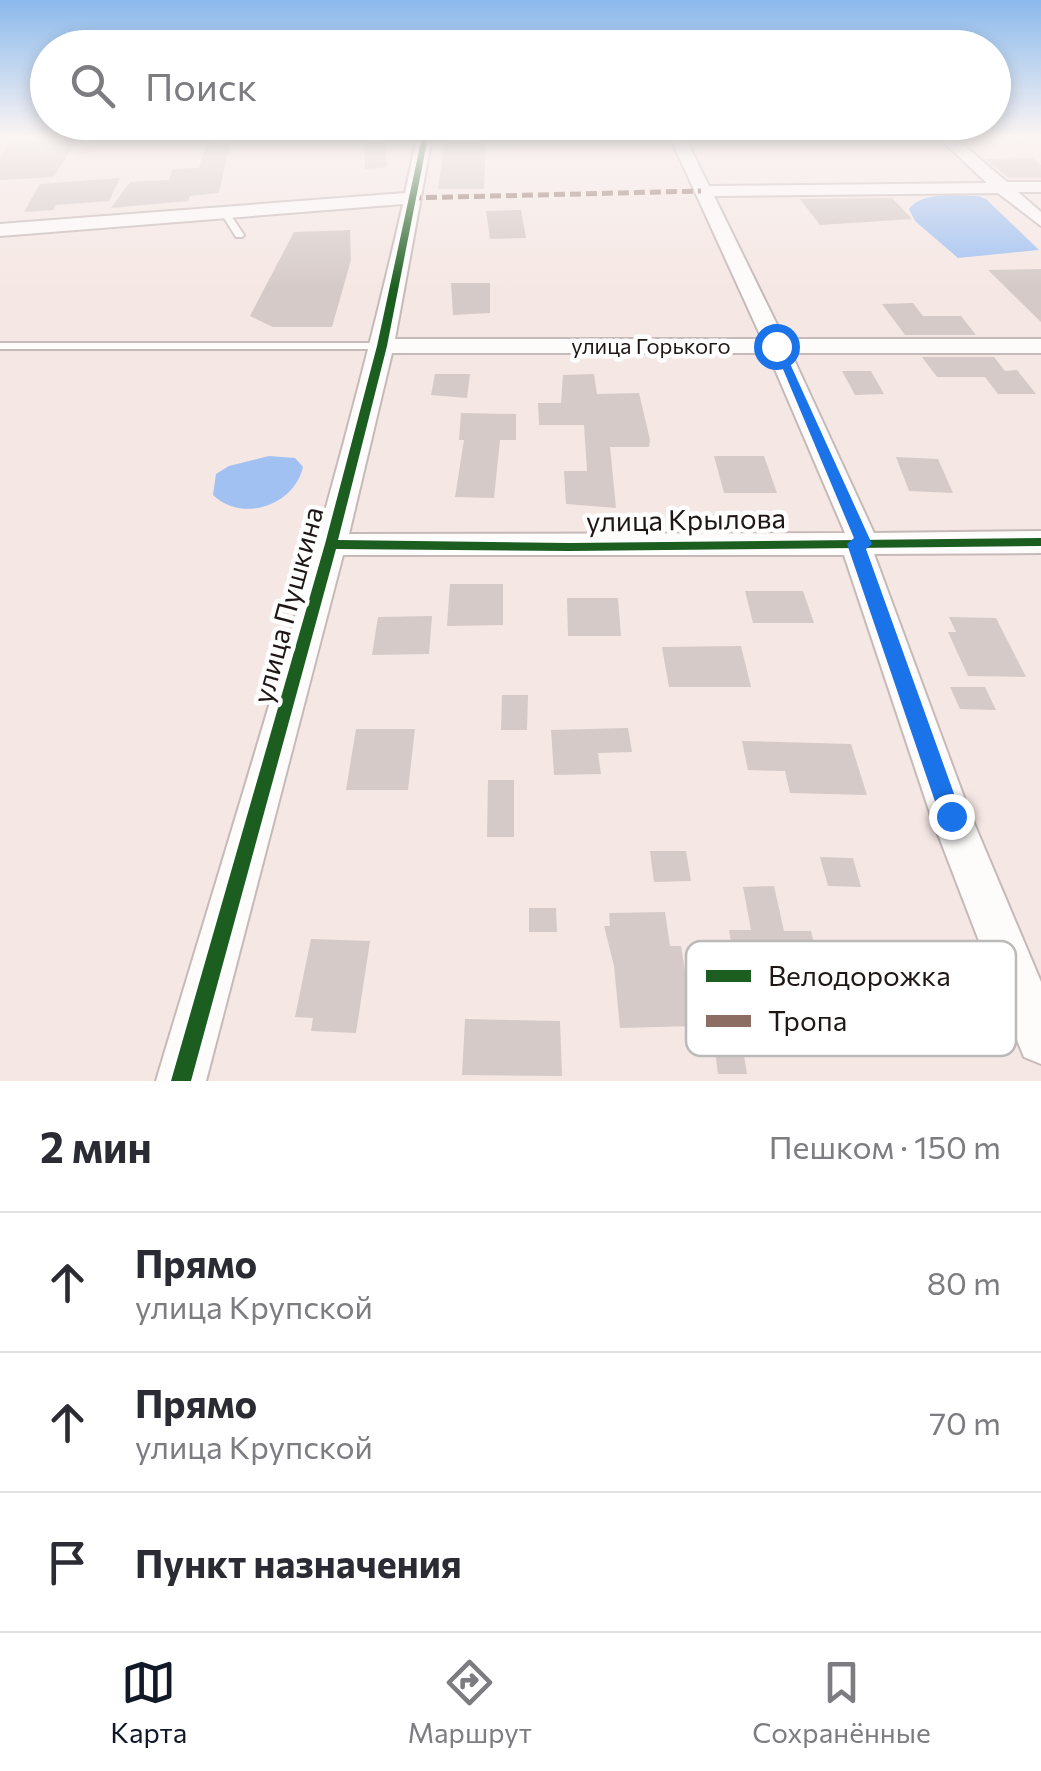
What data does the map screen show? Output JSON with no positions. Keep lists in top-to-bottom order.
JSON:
{
  "streets": {
    "street": ["улица Горького", "улица Крылова", "улица Пушкина"]
  },
  "crossings": [
    ["улица Горького", "улица Пушкина"],
    ["улица Крылова", "улица Пушкина"]
  ],
  "legend": ["Велодорожка", "Тропа"],
  "page": {
    "search": "Поиск",
    "heading": ["2 мин", "Пешком · 150 m"],
    "list": [
      ["Прямо", "улица Крупской", "80 m"],
      ["Прямо", "улица Крупской", "70 m"],
      "Пункт назначения"
    ],
    "nav": ["Карта", "Маршрут", "Сохранённые"]
  }
}
